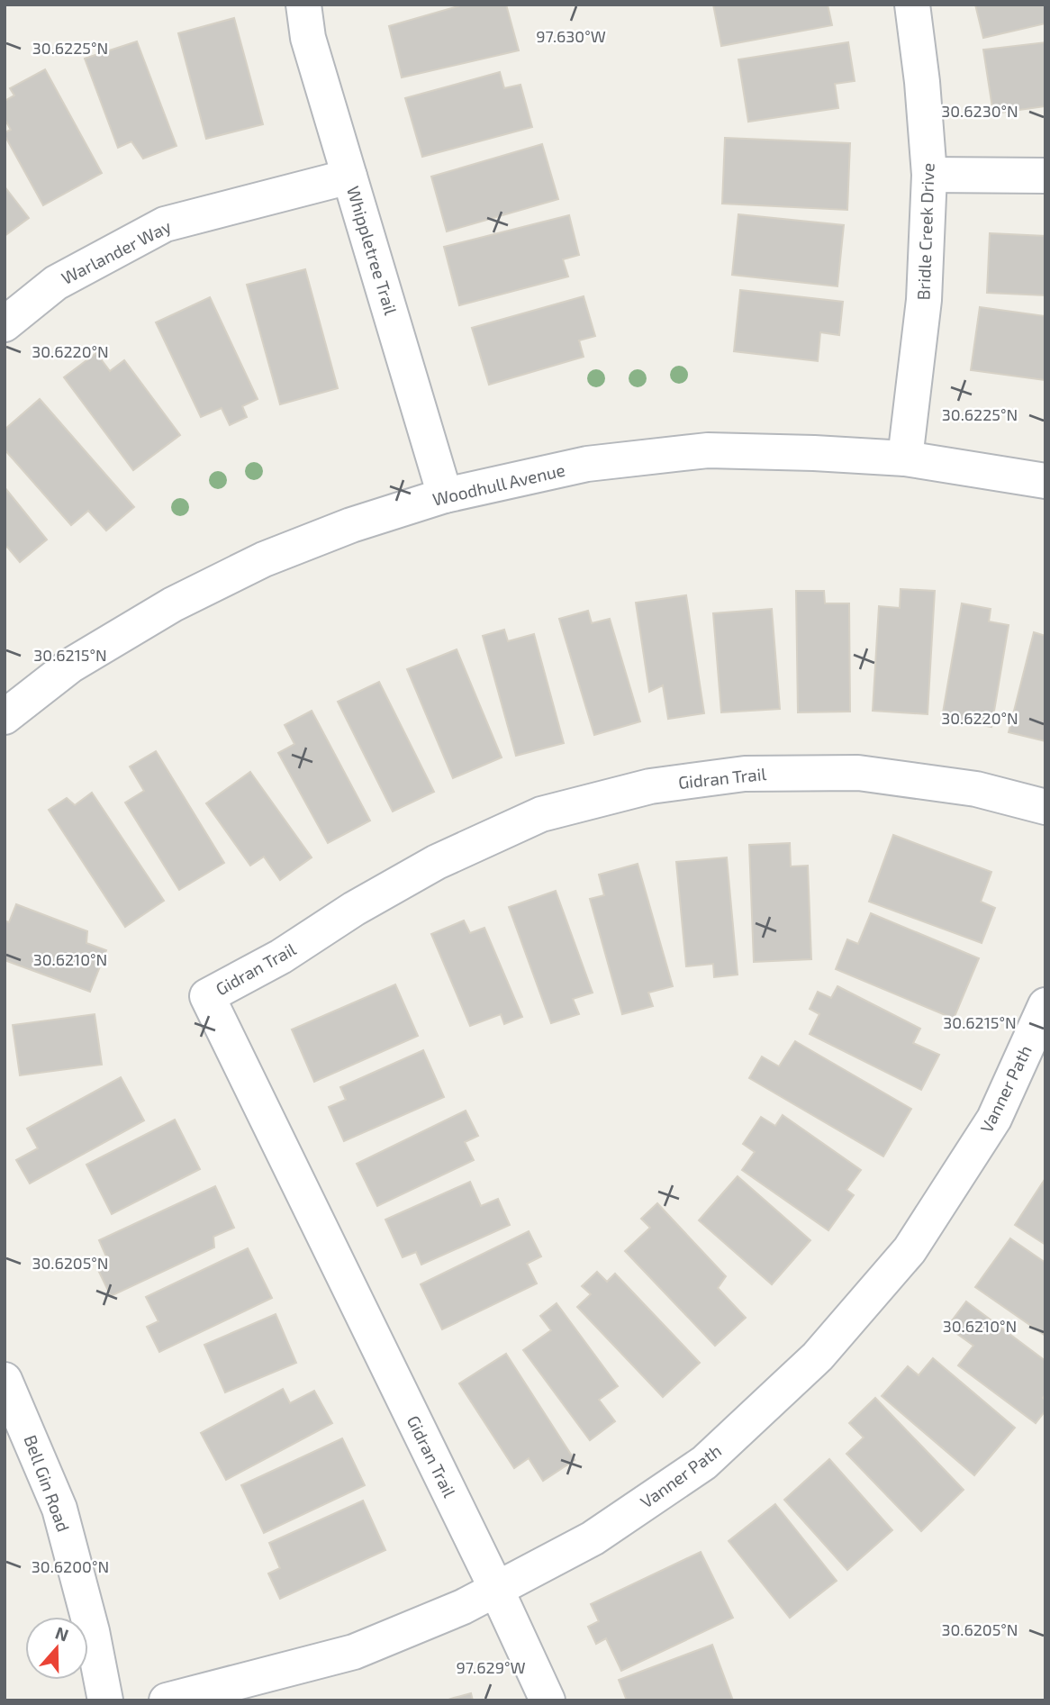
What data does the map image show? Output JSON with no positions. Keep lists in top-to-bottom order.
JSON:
{
  "streets": {
    "street": [
      "Bridle Creek Drive",
      "Whippletree Trail",
      "Warlander Way",
      "Woodhull Avenue",
      "Gidran Trail",
      "Vanner Path",
      "Bell Gin Road"
    ]
  },
  "crossings": [
    ["Bridle Creek Drive", "Woodhull Avenue"],
    ["Whippletree Trail", "Warlander Way"],
    ["Whippletree Trail", "Woodhull Avenue"],
    ["Gidran Trail", "Vanner Path"]
  ],
  "north": "top",
  "coordinates": [
    "97.630°W",
    "30.6225°N",
    "30.6230°N",
    "30.6220°N",
    "30.6215°N",
    "30.6210°N",
    "30.6205°N",
    "30.6200°N",
    "97.629°W"
  ]
}
